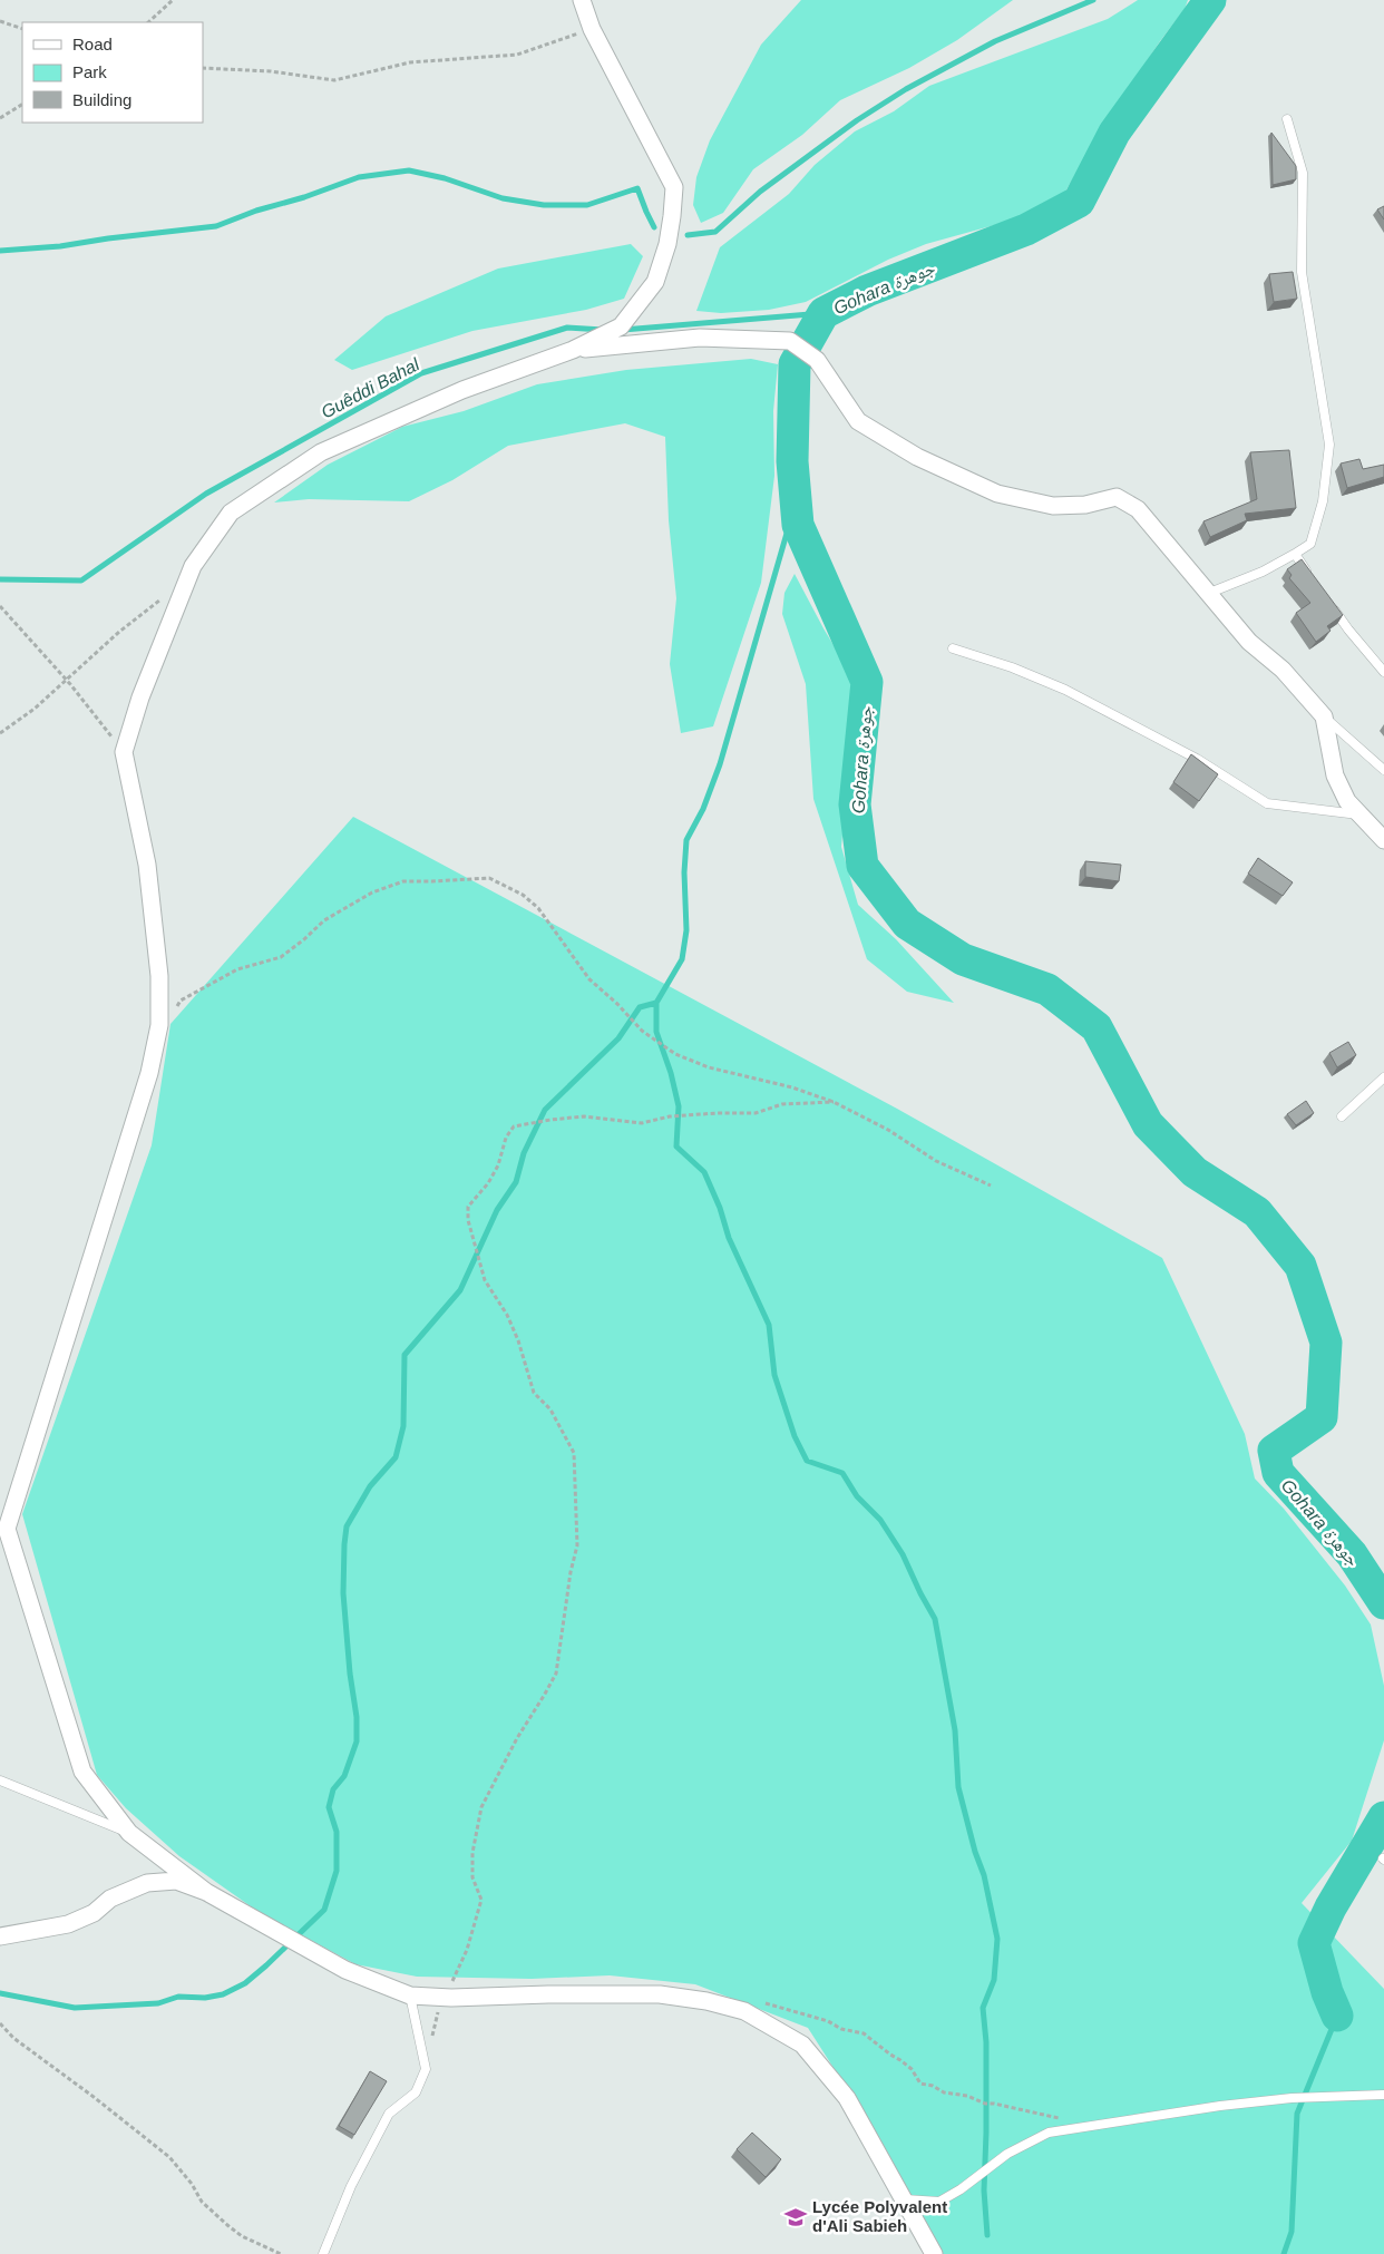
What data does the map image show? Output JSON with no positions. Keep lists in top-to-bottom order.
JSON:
{
  "water": ["Gohara جوهرة", "Guêddi Bahal"],
  "places": {
    "school or university": ["Lycée Polyvalent d'Ali Sabieh"]
  },
  "legend": ["Road", "Park", "Building"]
}
